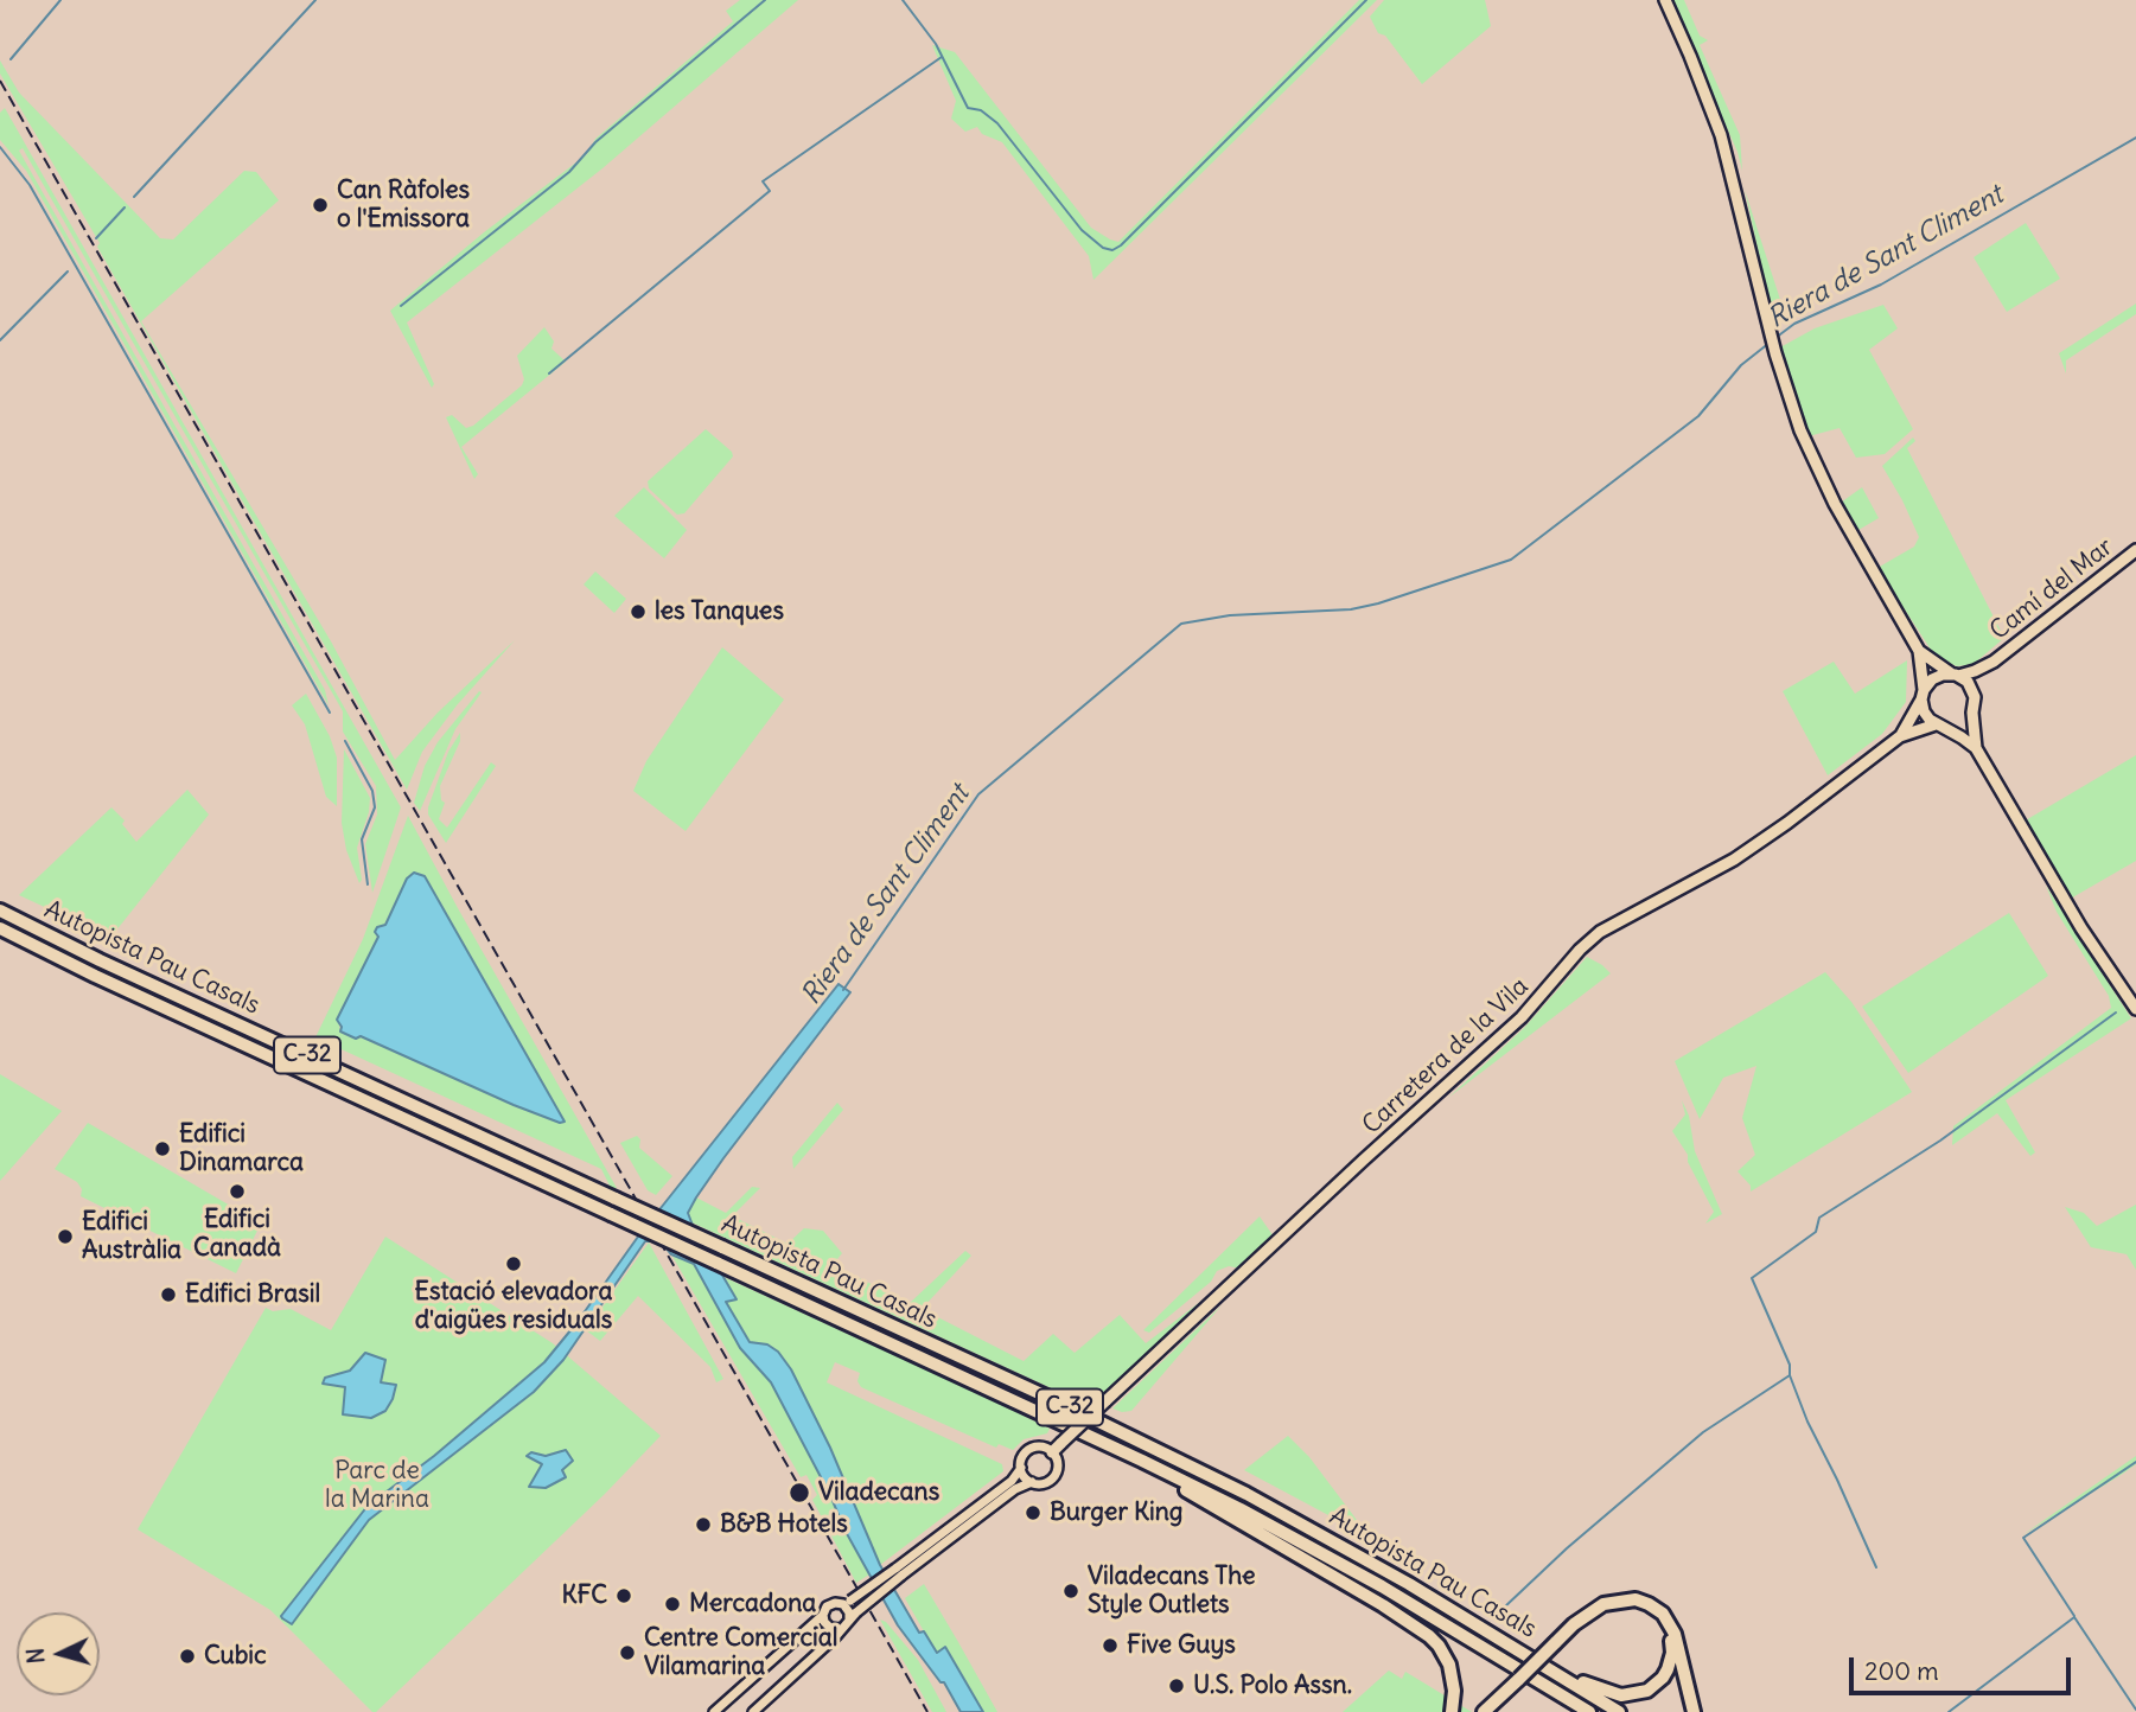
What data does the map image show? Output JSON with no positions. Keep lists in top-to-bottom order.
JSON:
{
  "streets": {
    "highway": ["Autopista Pau Casals", "C-32"],
    "main road": ["Camí del Mar", "Carretera de la Vila"]
  },
  "water": ["Riera de Sant Climent"],
  "parks": ["Parc de la Marina"],
  "places": [
    "Can Ràfoles o l'Emissora",
    "les Tanques",
    "Edifici Dinamarca",
    "Edifici Canadà",
    "Edifici Austràlia",
    "Estació elevadora d'aigües residuals",
    "Edifici Brasil",
    "Viladecans",
    "Burger King",
    "B&B Hotels",
    "Viladecans The Style Outlets",
    "KFC",
    "Mercadona",
    "Five Guys",
    "Centre Comercial Vilamarina",
    "Cubic",
    "U.S. Polo Assn."
  ],
  "scale_bar": "200 m",
  "north": "left"
}
